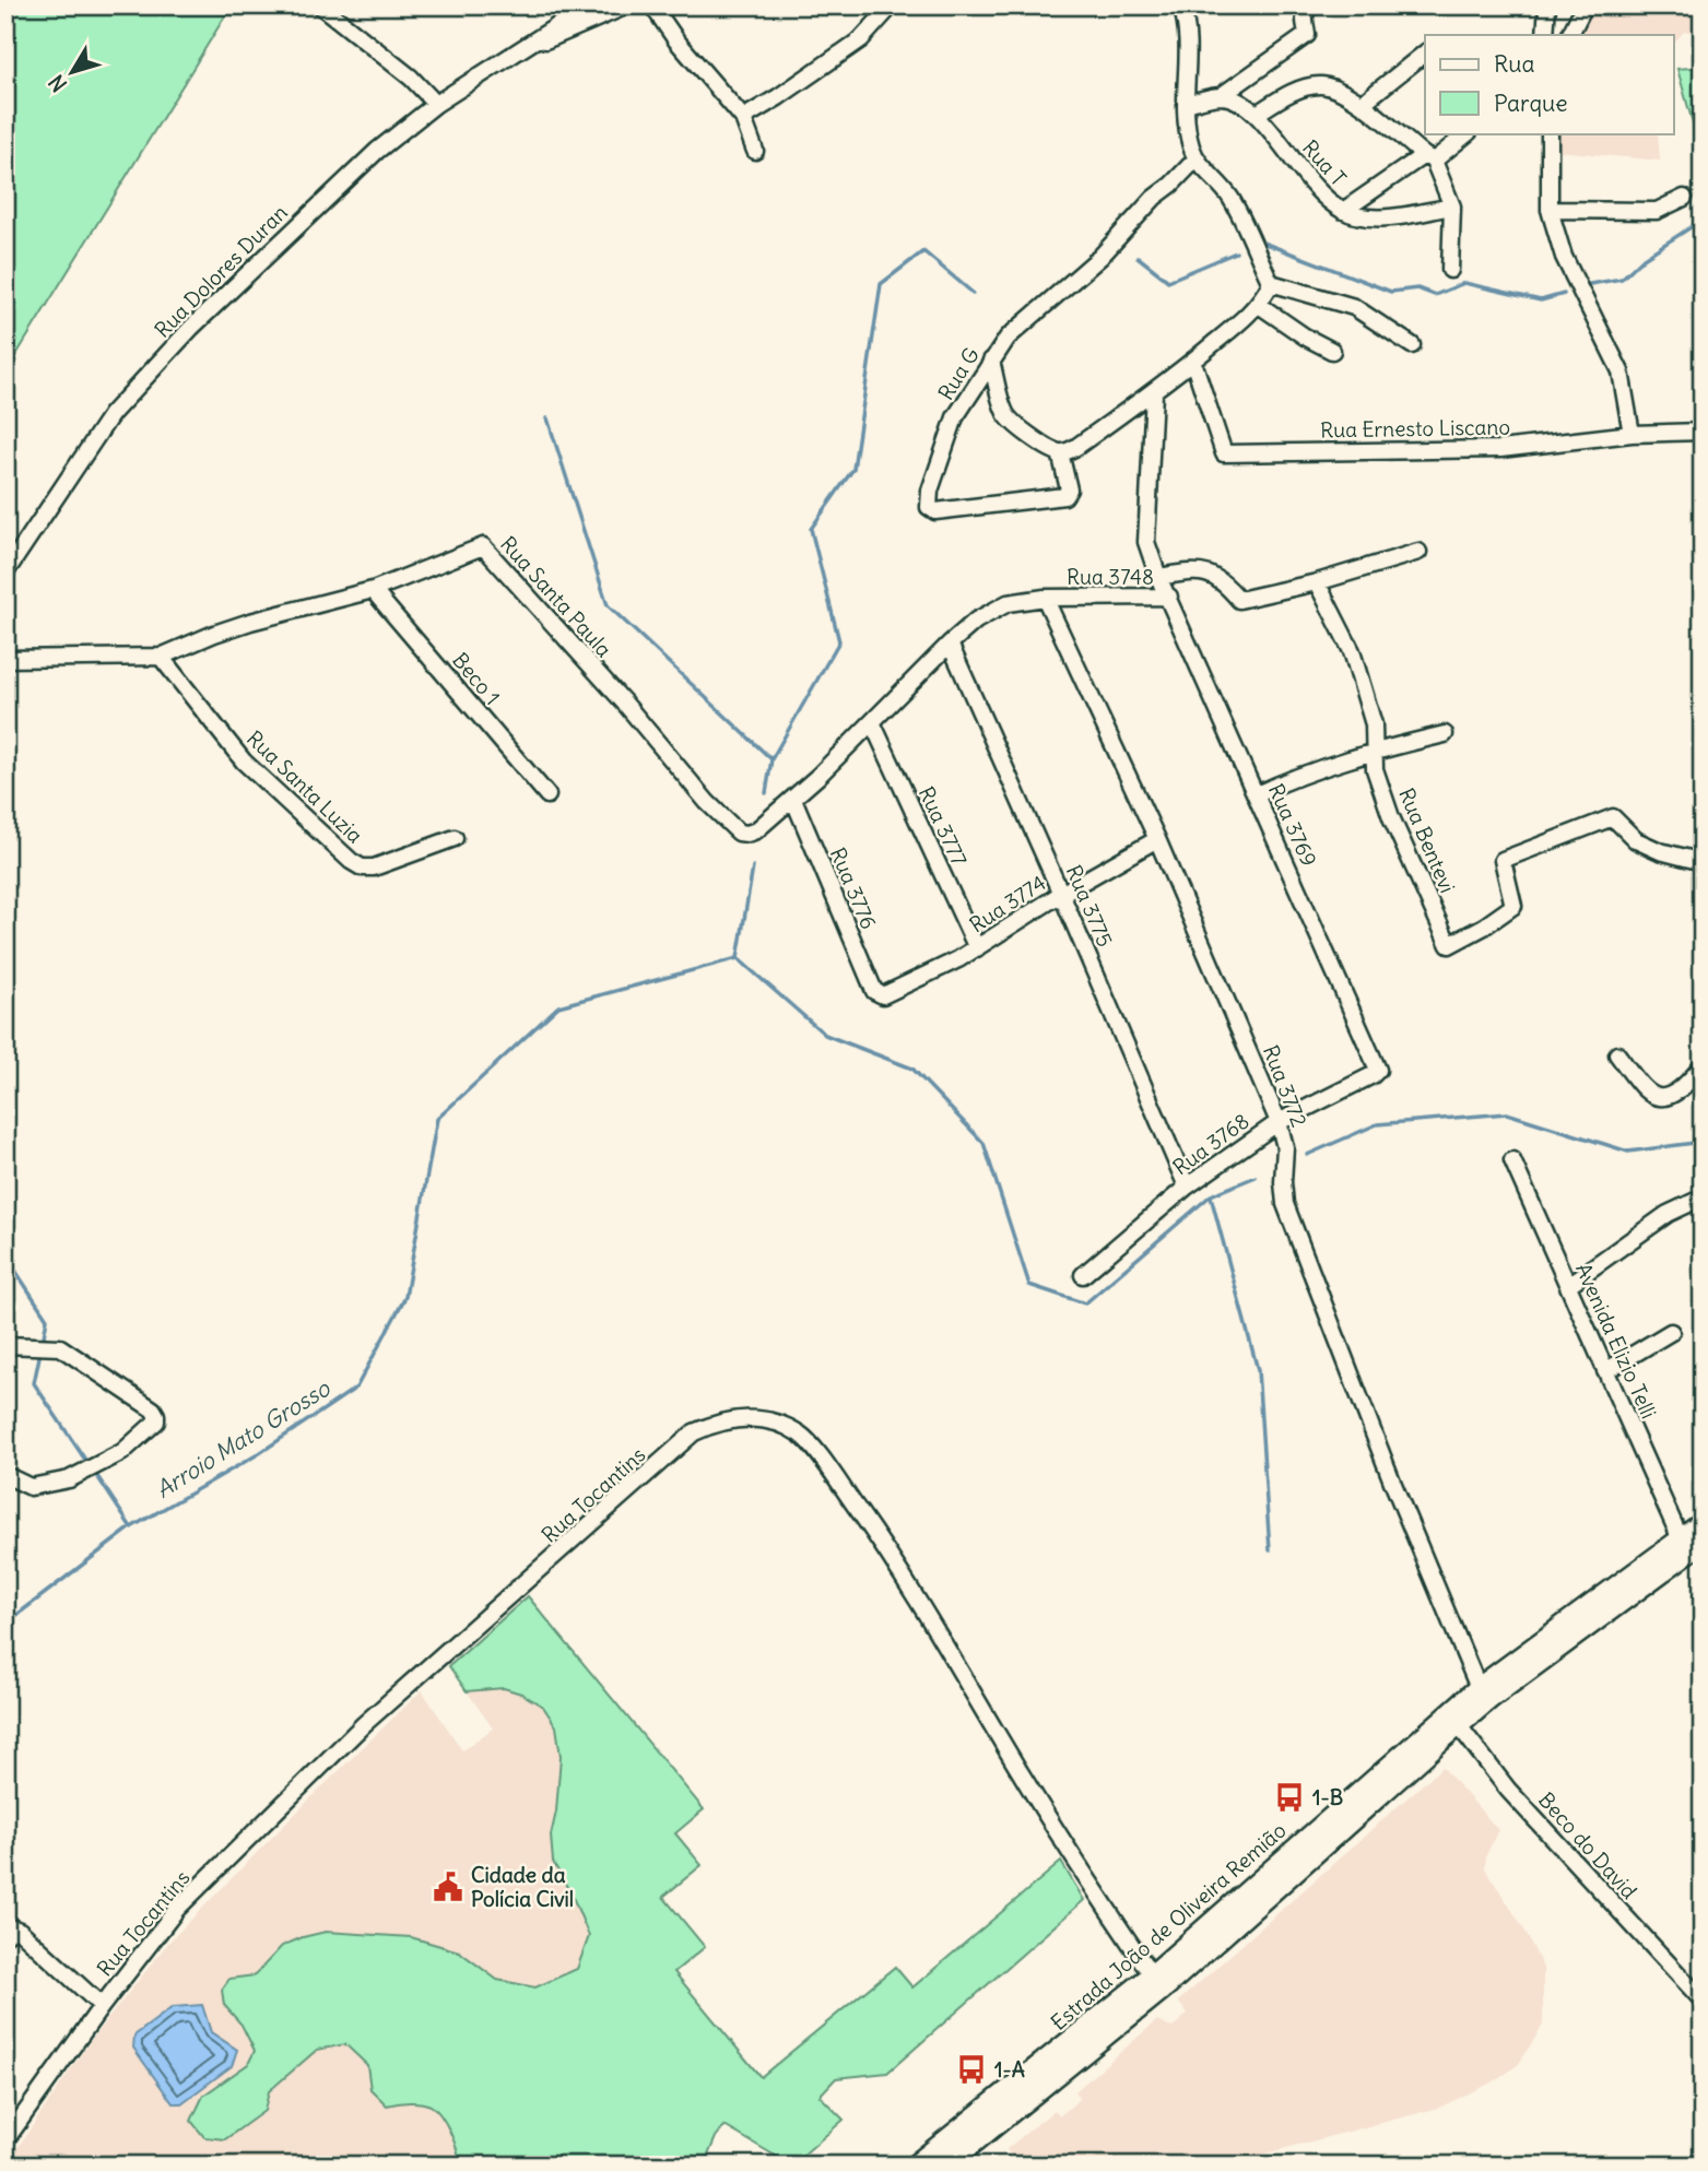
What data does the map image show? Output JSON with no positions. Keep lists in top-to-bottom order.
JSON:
{
  "streets": {
    "main road": ["Estrada João de Oliveira Remião"],
    "street": [
      "Rua T",
      "Rua Dolores Duran",
      "Rua G",
      "Rua Ernesto Liscano",
      "Rua 3748",
      "Rua Santa Paula",
      "Beco 1",
      "Rua Santa Luzia",
      "Rua 3769",
      "Rua 3777",
      "Rua Bentevi",
      "Rua 3776",
      "Rua 3774",
      "Rua 3775",
      "Rua 3772",
      "Rua 3768",
      "Avenida Elizio Telli",
      "Rua Tocantins",
      "Beco do David"
    ]
  },
  "crossings": [
    ["Rua 3748", "Rua Santa Paula"],
    ["Rua 3748", "Rua 3769"],
    ["Rua 3748", "Rua 3777"],
    ["Rua 3748", "Rua Bentevi"],
    ["Rua 3748", "Rua 3775"],
    ["Rua 3748", "Rua 3772"],
    ["Rua Santa Paula", "Beco 1"],
    ["Rua Santa Paula", "Rua Santa Luzia"],
    ["Rua Santa Paula", "Rua 3776"],
    ["Rua 3769", "Rua 3768"],
    ["Rua 3777", "Rua 3774"],
    ["Rua 3776", "Rua 3774"],
    ["Rua 3774", "Rua 3775"],
    ["Rua 3774", "Rua 3772"],
    ["Rua 3775", "Rua 3768"],
    ["Rua 3772", "Rua 3768"],
    ["Rua 3772", "Estrada João de Oliveira Remião"],
    ["Avenida Elizio Telli", "Estrada João de Oliveira Remião"],
    ["Rua Tocantins", "Estrada João de Oliveira Remião"],
    ["Beco do David", "Estrada João de Oliveira Remião"]
  ],
  "water": ["Arroio Mato Grosso"],
  "places": {
    "bus stop": ["1-B", "1-A"],
    "public building": ["Cidade da Polícia Civil"]
  },
  "legend": ["Rua", "Parque"],
  "north": "bottom left"
}
